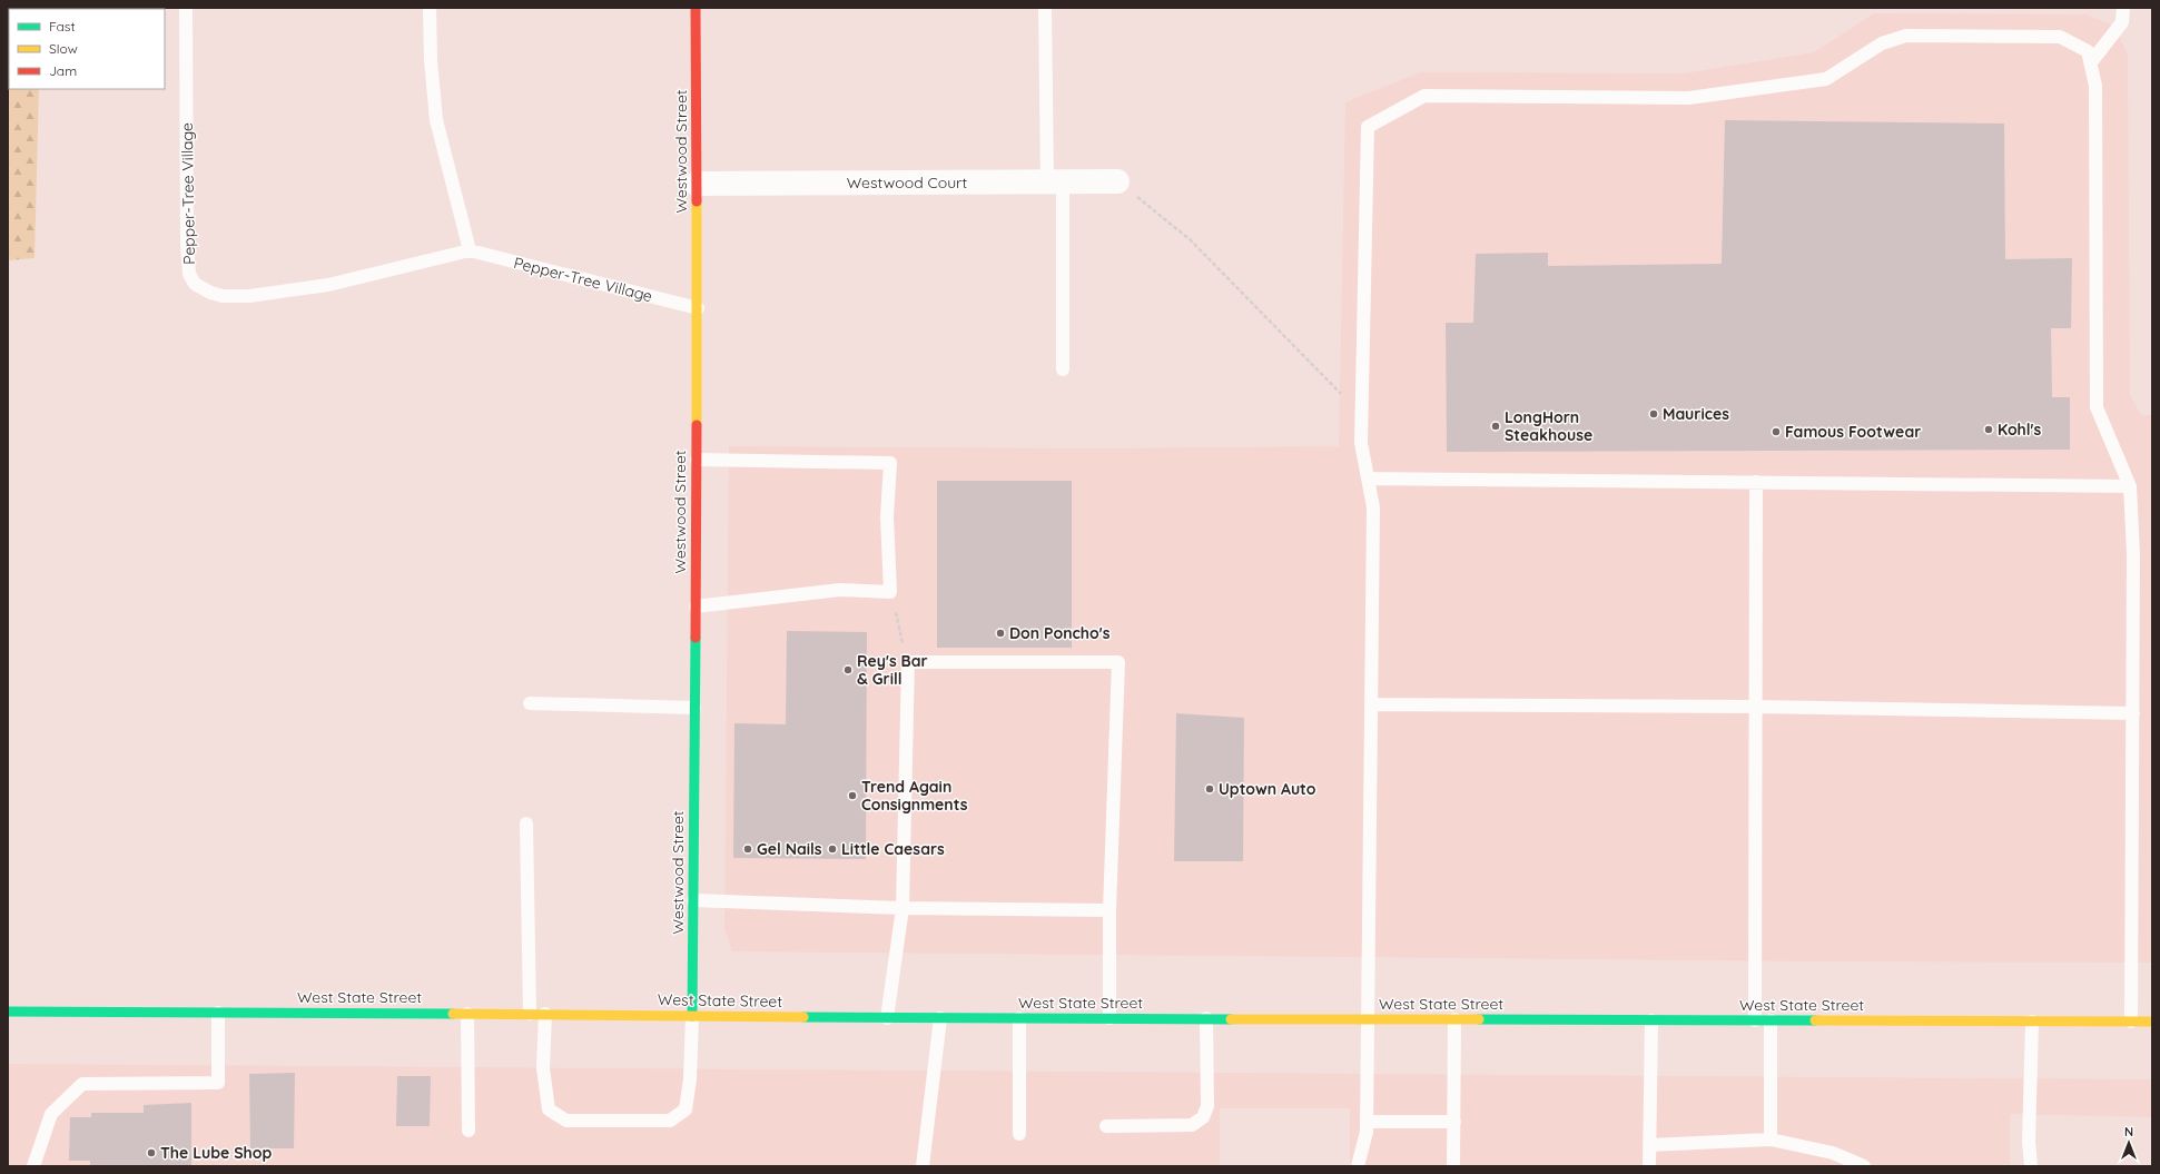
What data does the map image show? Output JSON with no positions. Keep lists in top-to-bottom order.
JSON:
{
  "streets": {
    "main road": ["Westwood Street", "West State Street"],
    "street": ["Westwood Court"],
    "lane": ["Pepper-Tree Village"]
  },
  "crossings": [
    ["Westwood Street", "Westwood Court"],
    ["Westwood Street", "Pepper-Tree Village"],
    ["Westwood Street", "West State Street"]
  ],
  "places": [
    "Maurices",
    "LongHorn Steakhouse",
    "Kohl's",
    "Famous Footwear",
    "Don Poncho's",
    "Rey's Bar & Grill",
    "Uptown Auto",
    "Trend Again Consignments",
    "Gel Nails",
    "Little Caesars",
    "The Lube Shop"
  ],
  "legend": ["Fast", "Slow", "Jam"],
  "north": "top"
}
